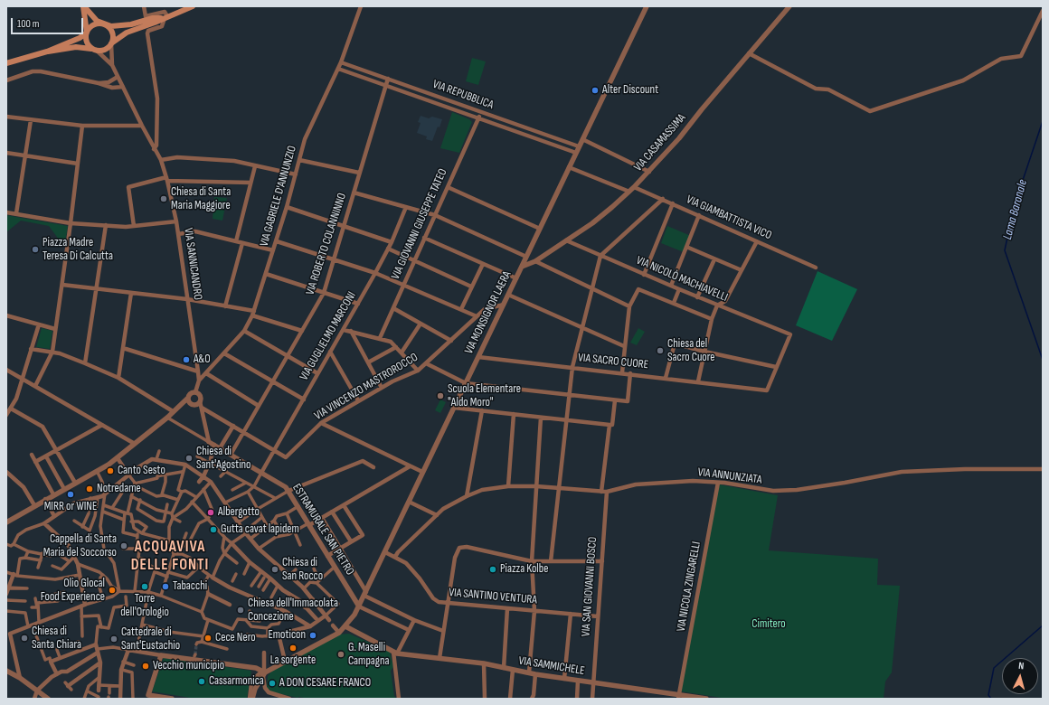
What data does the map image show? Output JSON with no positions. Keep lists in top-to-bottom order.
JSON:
{
  "streets": {
    "street": [
      "VIA REPUBBLICA",
      "VIA CASAMASSIMA",
      "VIA GABRIELE D'ANNUNZIO",
      "VIA GIAMBATTISTA VICO",
      "VIA GIOVANNI GIUSEPPE TATEO",
      "VIA ROBERTO COLANNINNO",
      "VIA SANNICANDRO",
      "VIA NICOLÒ MACHIAVELLI",
      "VIA MONSIGNOR LAERA",
      "VIA GUGLIELMO MARCONI",
      "VIA SACRO CUORE",
      "VIA VINCENZO MASTROROCCO",
      "VIA ANNUNZIATA",
      "ESTRAMURALE SAN PIETRO",
      "VIA SAN GIOVANNI BOSCO",
      "VIA NICOLA ZINGARELLI",
      "VIA SANTINO VENTURA",
      "VIA SAMMICHELE"
    ]
  },
  "crossings": [
    ["VIA REPUBBLICA", "VIA GABRIELE D'ANNUNZIO"],
    ["VIA REPUBBLICA", "VIA GIOVANNI GIUSEPPE TATEO"],
    ["VIA REPUBBLICA", "VIA ROBERTO COLANNINNO"],
    ["VIA REPUBBLICA", "VIA MONSIGNOR LAERA"],
    ["VIA CASAMASSIMA", "VIA GIAMBATTISTA VICO"],
    ["VIA CASAMASSIMA", "VIA NICOLÒ MACHIAVELLI"],
    ["VIA CASAMASSIMA", "VIA MONSIGNOR LAERA"],
    ["VIA GABRIELE D'ANNUNZIO", "VIA SANNICANDRO"],
    ["VIA ROBERTO COLANNINNO", "ESTRAMURALE SAN PIETRO"],
    ["VIA NICOLÒ MACHIAVELLI", "VIA SACRO CUORE"],
    ["VIA MONSIGNOR LAERA", "VIA SACRO CUORE"],
    ["VIA MONSIGNOR LAERA", "VIA VINCENZO MASTROROCCO"],
    ["VIA MONSIGNOR LAERA", "ESTRAMURALE SAN PIETRO"],
    ["VIA MONSIGNOR LAERA", "VIA SANTINO VENTURA"],
    ["VIA GUGLIELMO MARCONI", "VIA VINCENZO MASTROROCCO"],
    ["VIA GUGLIELMO MARCONI", "ESTRAMURALE SAN PIETRO"],
    ["VIA ANNUNZIATA", "VIA SAN GIOVANNI BOSCO"],
    ["VIA ANNUNZIATA", "VIA NICOLA ZINGARELLI"],
    ["VIA ANNUNZIATA", "VIA SANTINO VENTURA"],
    ["VIA SAN GIOVANNI BOSCO", "VIA SANTINO VENTURA"],
    ["VIA SAN GIOVANNI BOSCO", "VIA SAMMICHELE"],
    ["VIA NICOLA ZINGARELLI", "VIA SAMMICHELE"]
  ],
  "districts": ["ACQUAVIVA DELLE FONTI"],
  "water": ["Lama Baronale"],
  "parks": ["Cimitero"],
  "places": [
    "Alter Discount",
    "Chiesa di Santa Maria Maggiore",
    "Piazza Madre Teresa Di Calcutta",
    "Chiesa del Sacro Cuore",
    "A&O",
    "Scuola Elementare \"Aldo Moro\"",
    "Chiesa di Sant'Agostino",
    "Canto Sesto",
    "Notredame",
    "MIRR or WINE",
    "Albergotto",
    "Gutta cavat lapidem",
    "Cappella di Santa Maria del Soccorso",
    "Chiesa di San Rocco",
    "Piazza Kolbe",
    "Torre dell'Orologio",
    "Tabacchi",
    "Olio Glocal Food Experience",
    "Chiesa dell'Immacolata Concezione",
    "Emoticon",
    "Chiesa di Santa Chiara",
    "Cece Nero",
    "Cattedrale di Sant'Eustachio",
    "La sorgente",
    "G. Maselli Campagna",
    "Vecchio municipio",
    "Cassarmonica",
    "A DON CESARE FRANCO"
  ],
  "scale_bar": "100 m",
  "north": "top"
}
